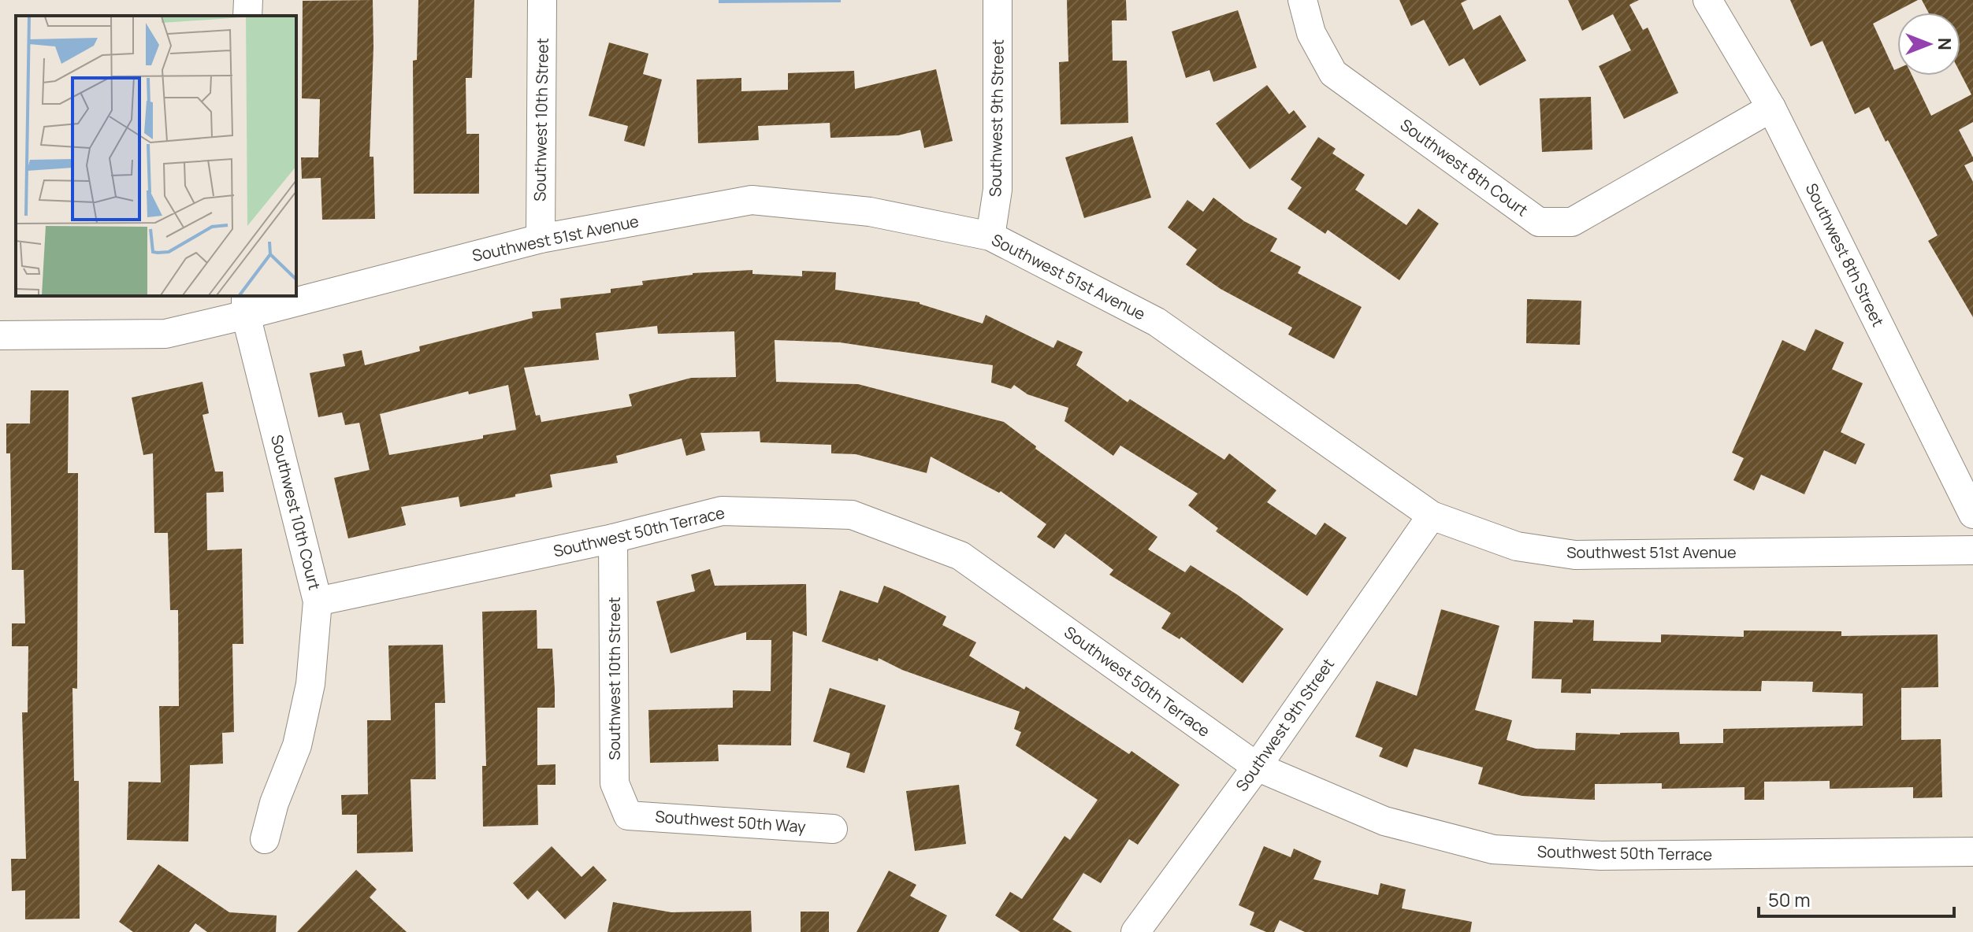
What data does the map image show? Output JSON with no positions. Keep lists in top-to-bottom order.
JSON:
{
  "streets": {
    "street": [
      "Southwest 9th Street",
      "Southwest 10th Street",
      "Southwest 8th Court",
      "Southwest 51st Avenue",
      "Southwest 8th Street",
      "Southwest 10th Court",
      "Southwest 50th Terrace",
      "Southwest 50th Way"
    ]
  },
  "crossings": [
    ["Southwest 9th Street", "Southwest 51st Avenue"],
    ["Southwest 9th Street", "Southwest 50th Terrace"],
    ["Southwest 10th Street", "Southwest 51st Avenue"],
    ["Southwest 10th Street", "Southwest 50th Terrace"],
    ["Southwest 10th Street", "Southwest 50th Way"],
    ["Southwest 8th Court", "Southwest 8th Street"],
    ["Southwest 51st Avenue", "Southwest 10th Court"],
    ["Southwest 10th Court", "Southwest 50th Terrace"]
  ],
  "scale_bar": "50 m",
  "north": "right"
}
